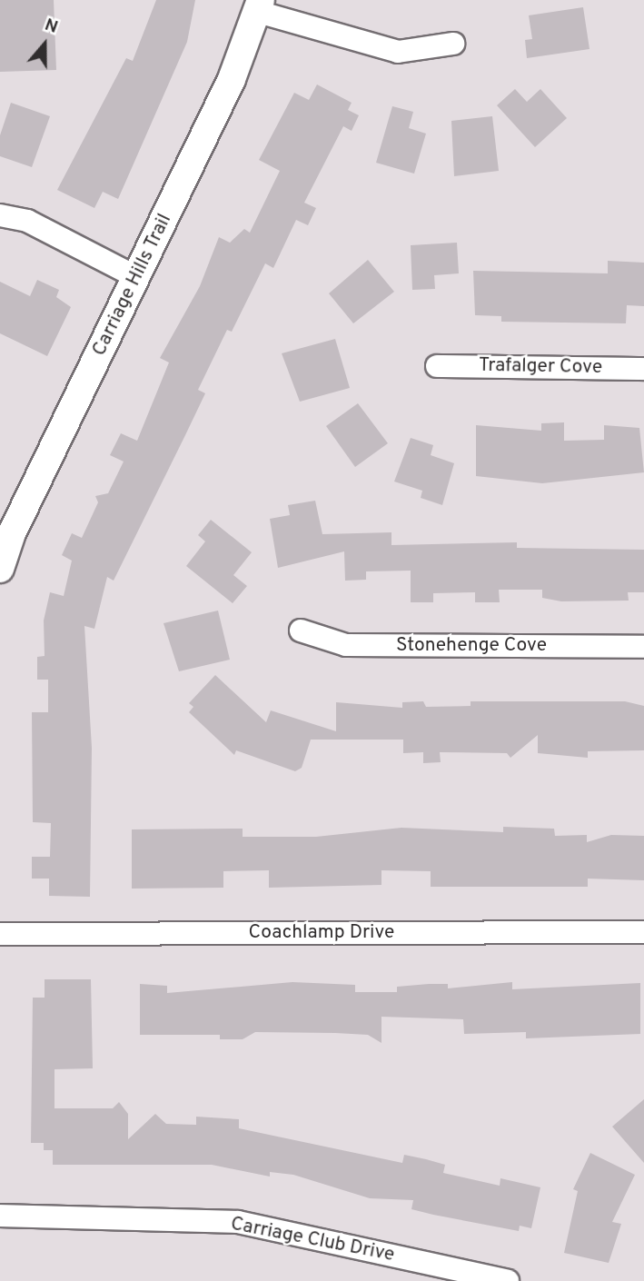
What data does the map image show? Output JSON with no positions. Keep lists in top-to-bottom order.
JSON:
{
  "streets": {
    "street": [
      "Carriage Hills Trail",
      "Trafalger Cove",
      "Stonehenge Cove",
      "Coachlamp Drive",
      "Carriage Club Drive"
    ]
  },
  "north": "top"
}
